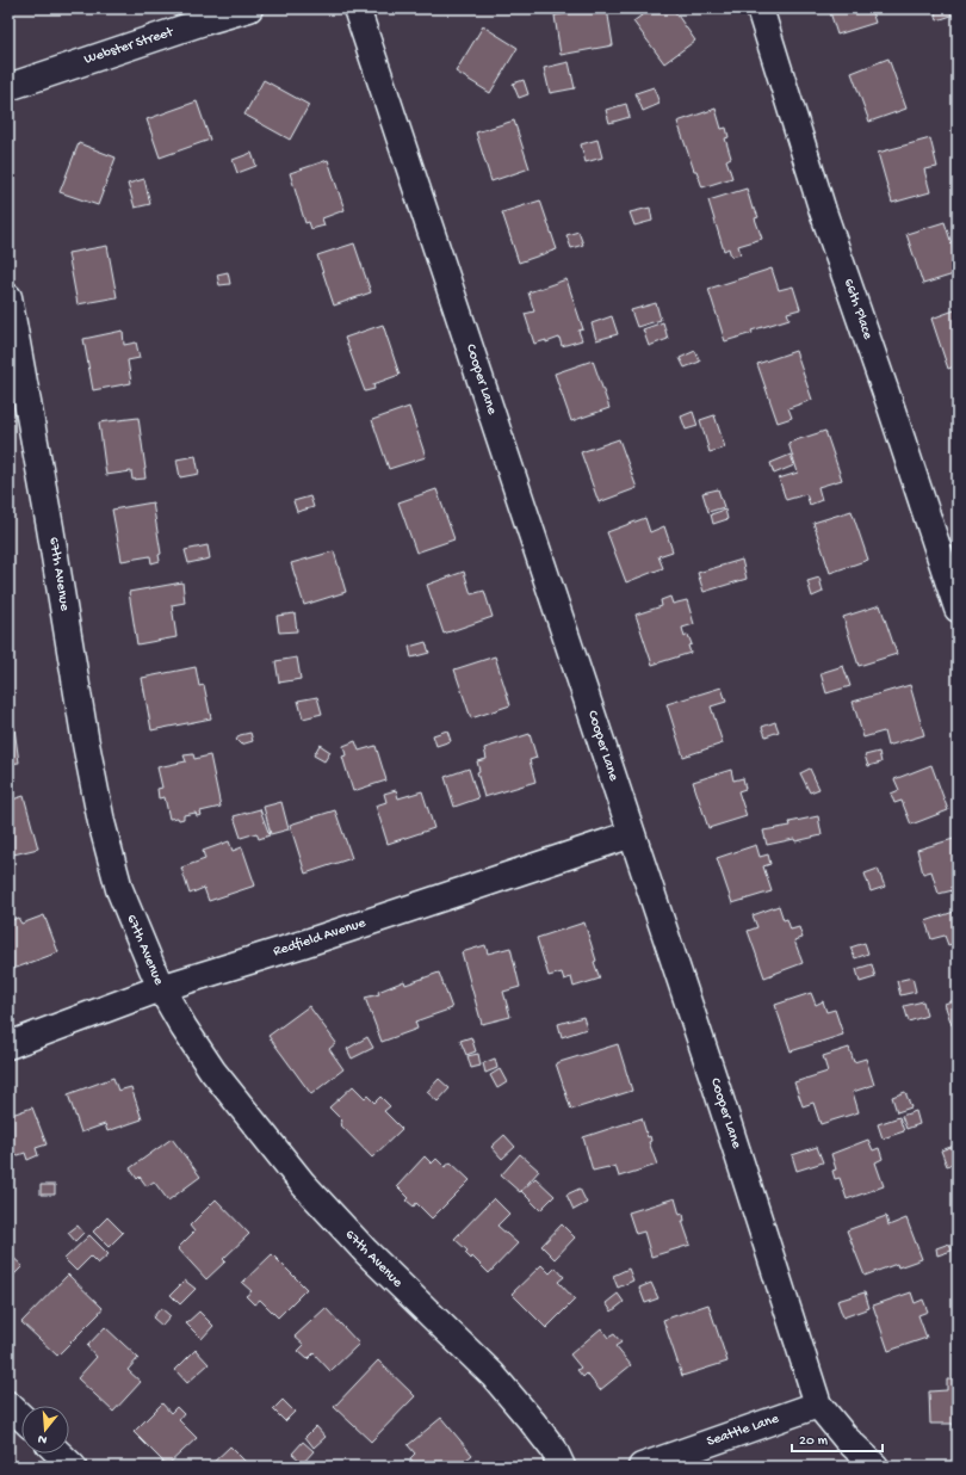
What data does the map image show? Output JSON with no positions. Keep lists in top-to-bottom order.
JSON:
{
  "streets": {
    "street": [
      "Webster Street",
      "66th Place",
      "Cooper Lane",
      "67th Avenue",
      "Redfield Avenue",
      "Seattle Lane"
    ]
  },
  "crossings": [
    ["Cooper Lane", "Redfield Avenue"],
    ["Cooper Lane", "Seattle Lane"],
    ["67th Avenue", "Redfield Avenue"]
  ],
  "scale_bar": "20 m",
  "north": "bottom"
}
